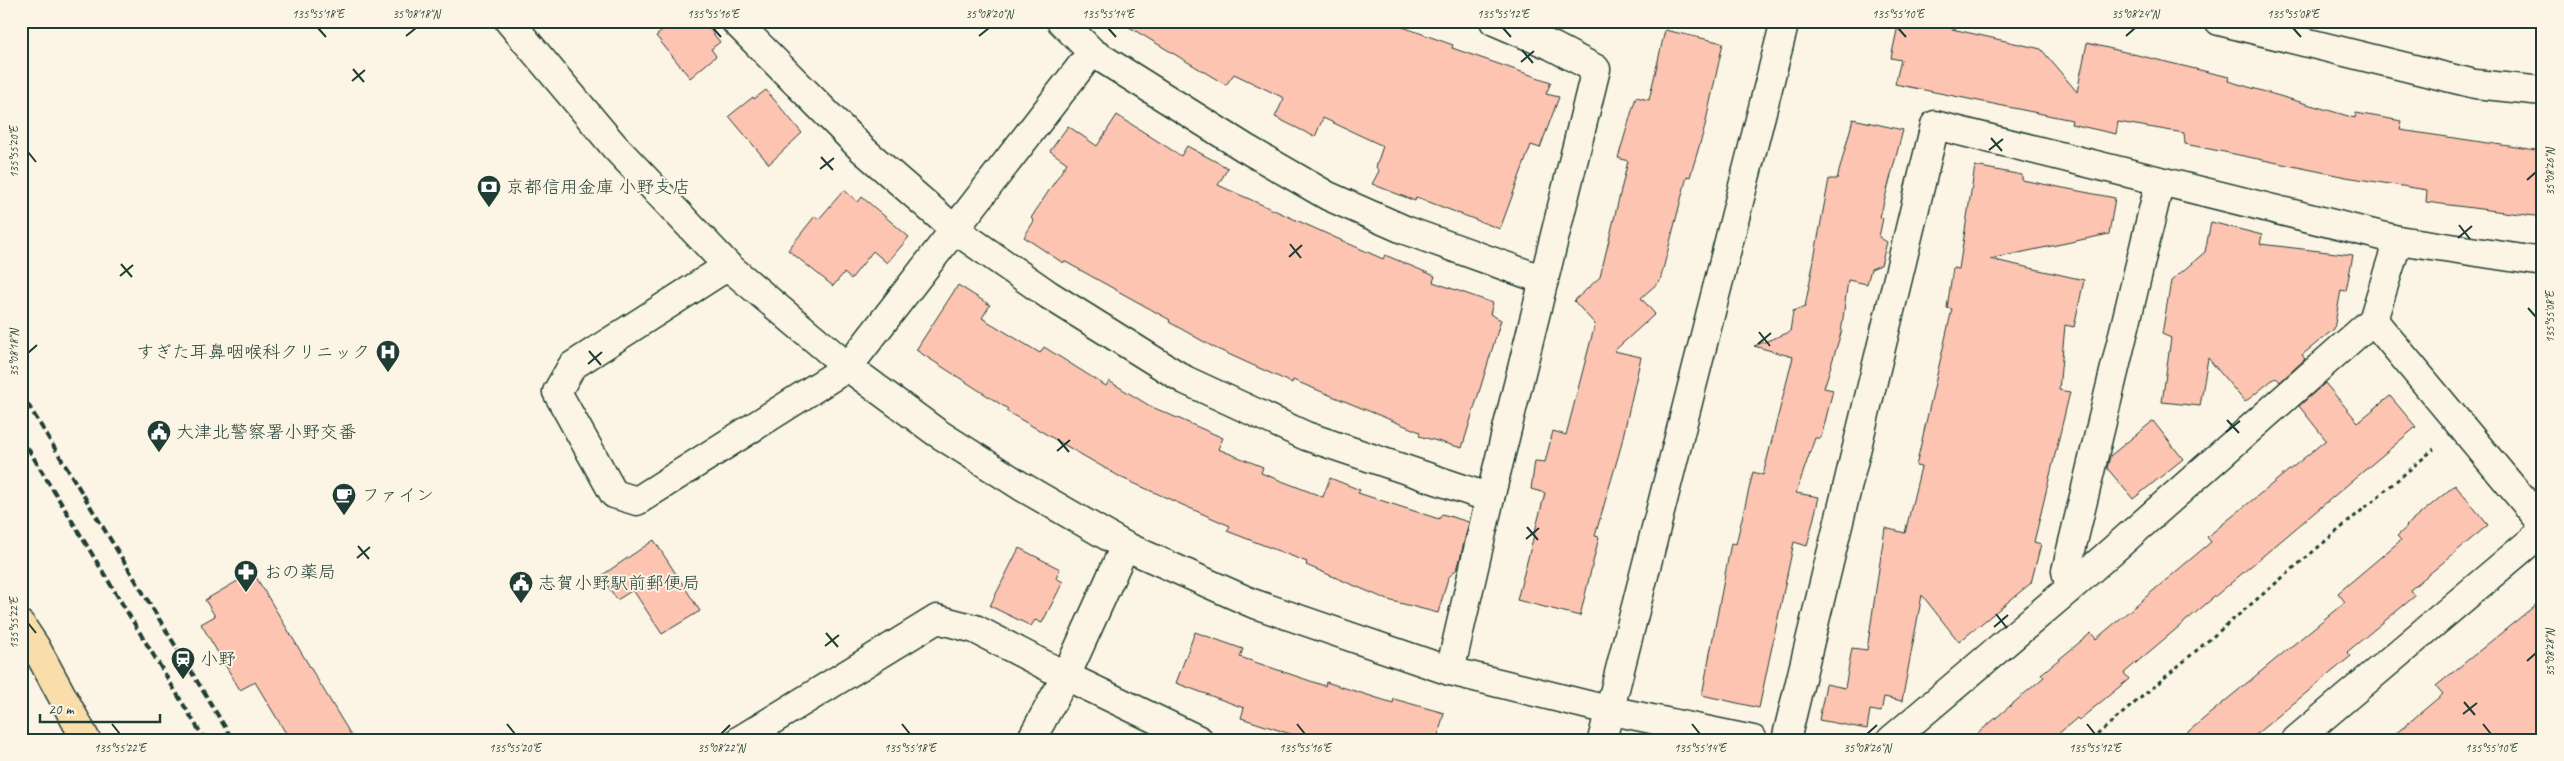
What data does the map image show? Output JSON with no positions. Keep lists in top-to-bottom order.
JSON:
{
  "places": {
    "bank": ["京都信用金庫 小野支店"],
    "hospital": ["すぎた耳鼻咽喉科クリニック"],
    "public building": ["大津北警察署小野交番", "志賀小野駅前郵便局"],
    "cafe": ["ファイン"],
    "pharmacy": ["おの薬局"],
    "station": ["小野"]
  },
  "scale_bar": "20 m",
  "coordinates": [
    "135°55'18\"E",
    "35°08'18\"N",
    "135°55'16\"E",
    "35°08'20\"N",
    "135°55'14\"E",
    "135°55'12\"E",
    "135°55'10\"E",
    "35°08'24\"N",
    "135°55'08\"E",
    "135°55'20\"E",
    "35°08'26\"N",
    "135°55'22\"E",
    "35°08'28\"N",
    "35°08'22\"N"
  ]
}
